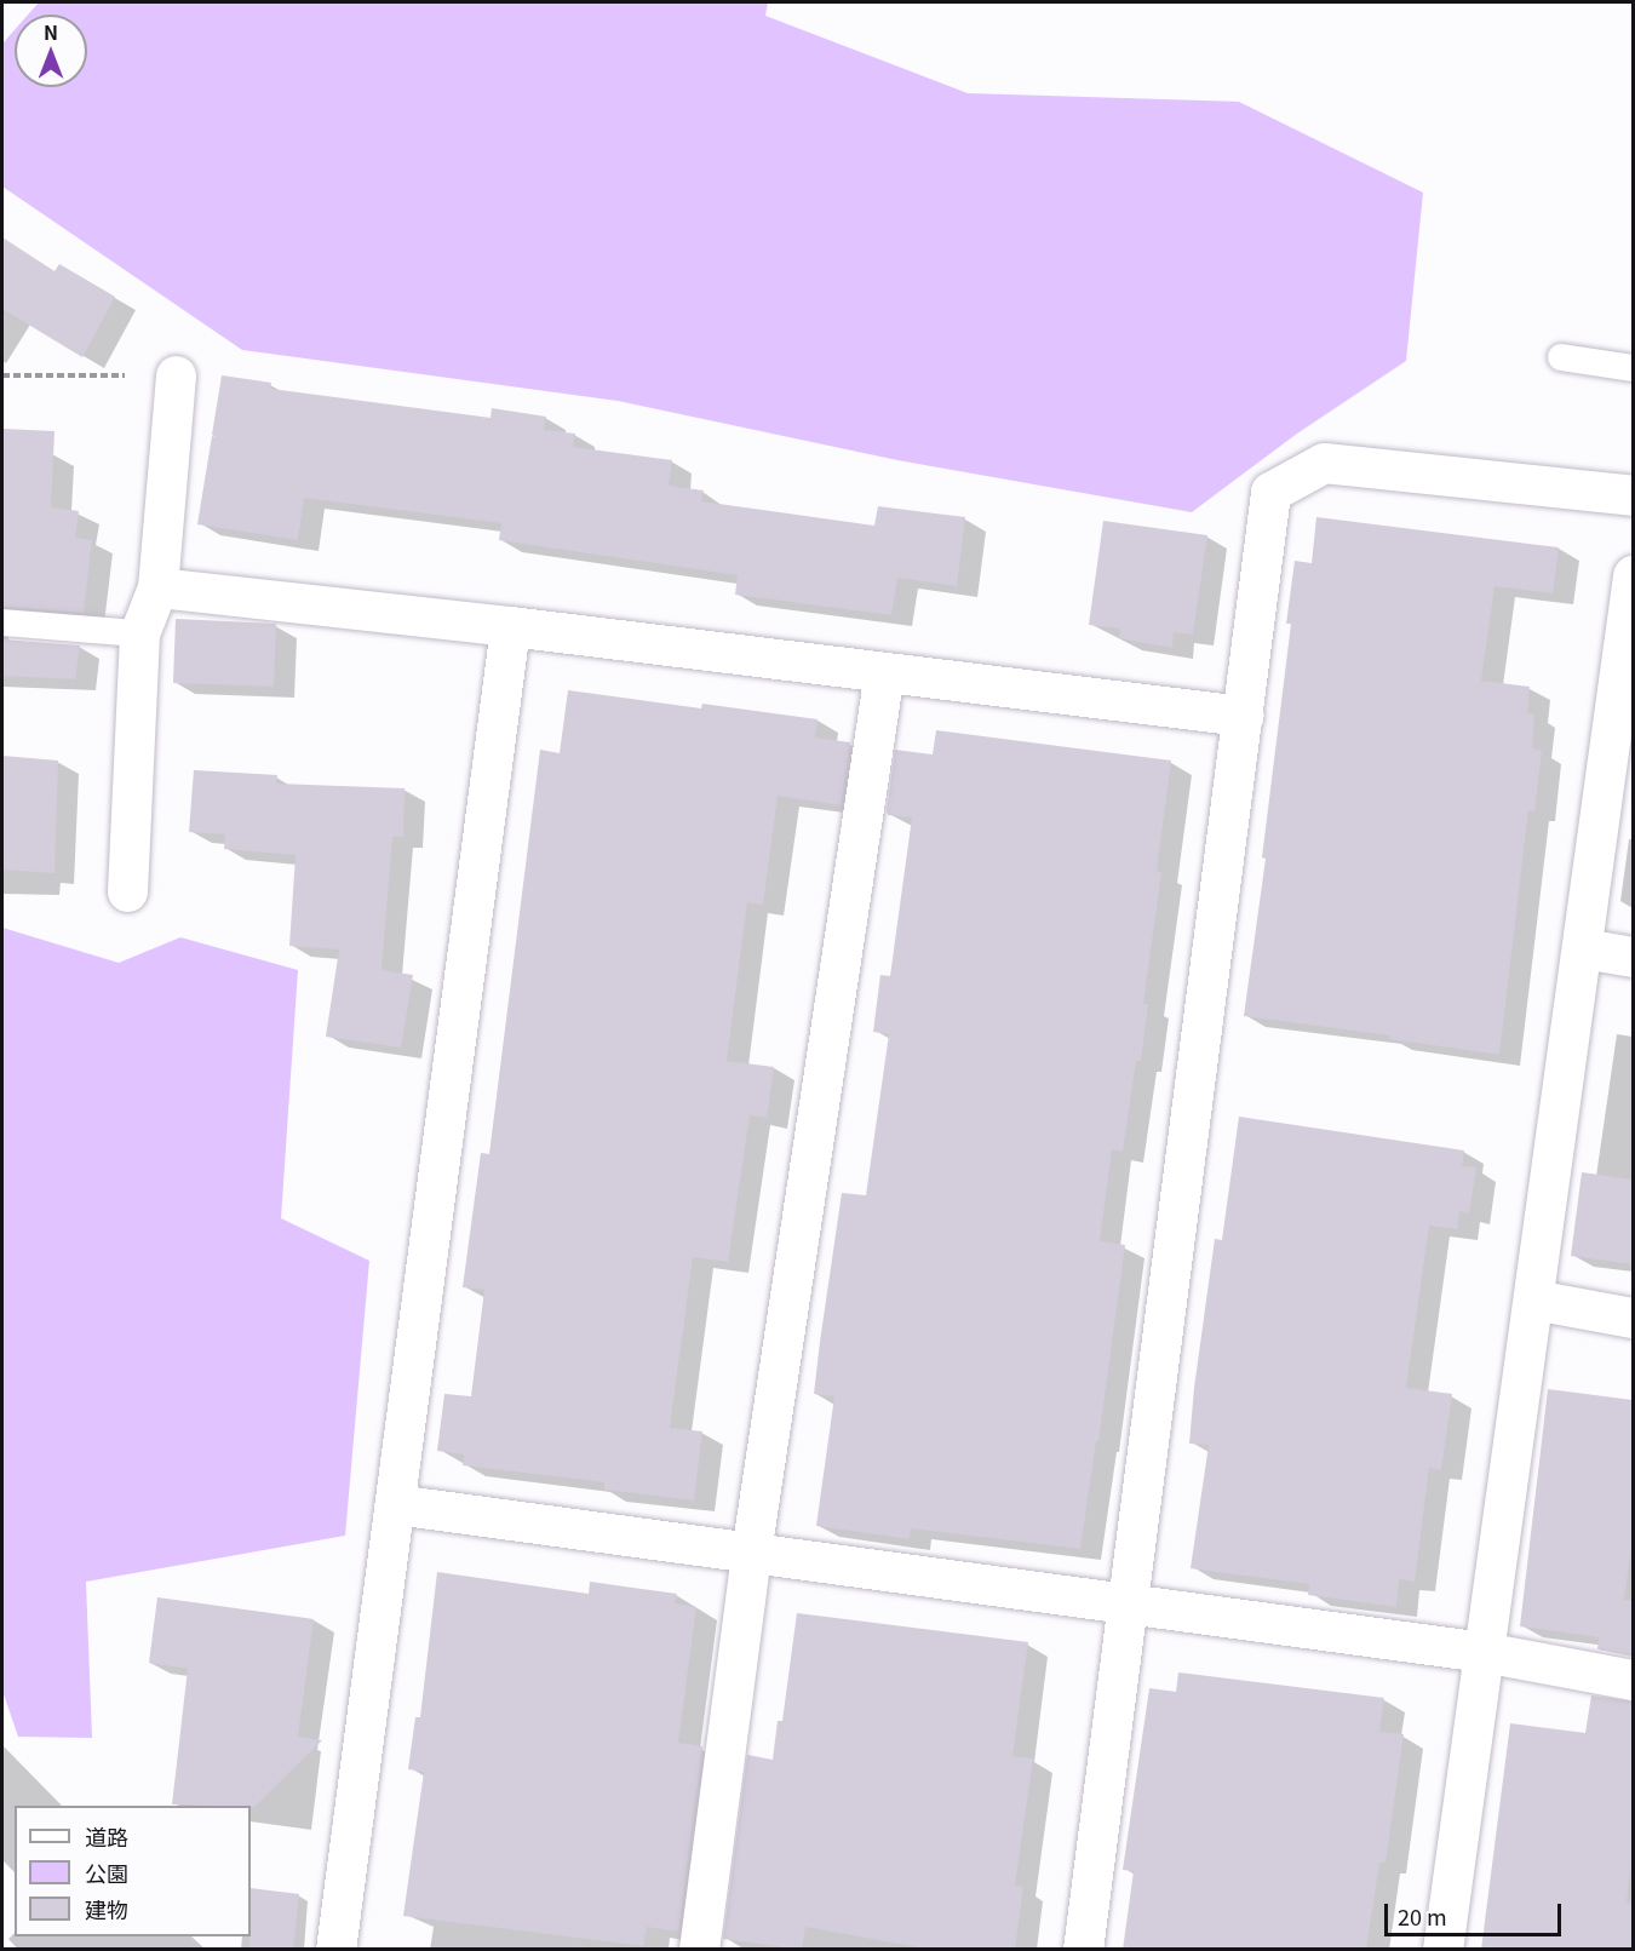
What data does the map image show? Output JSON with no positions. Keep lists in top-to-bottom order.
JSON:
{
  "legend": ["道路", "公園", "建物"],
  "scale_bar": "20 m",
  "north": "top"
}
